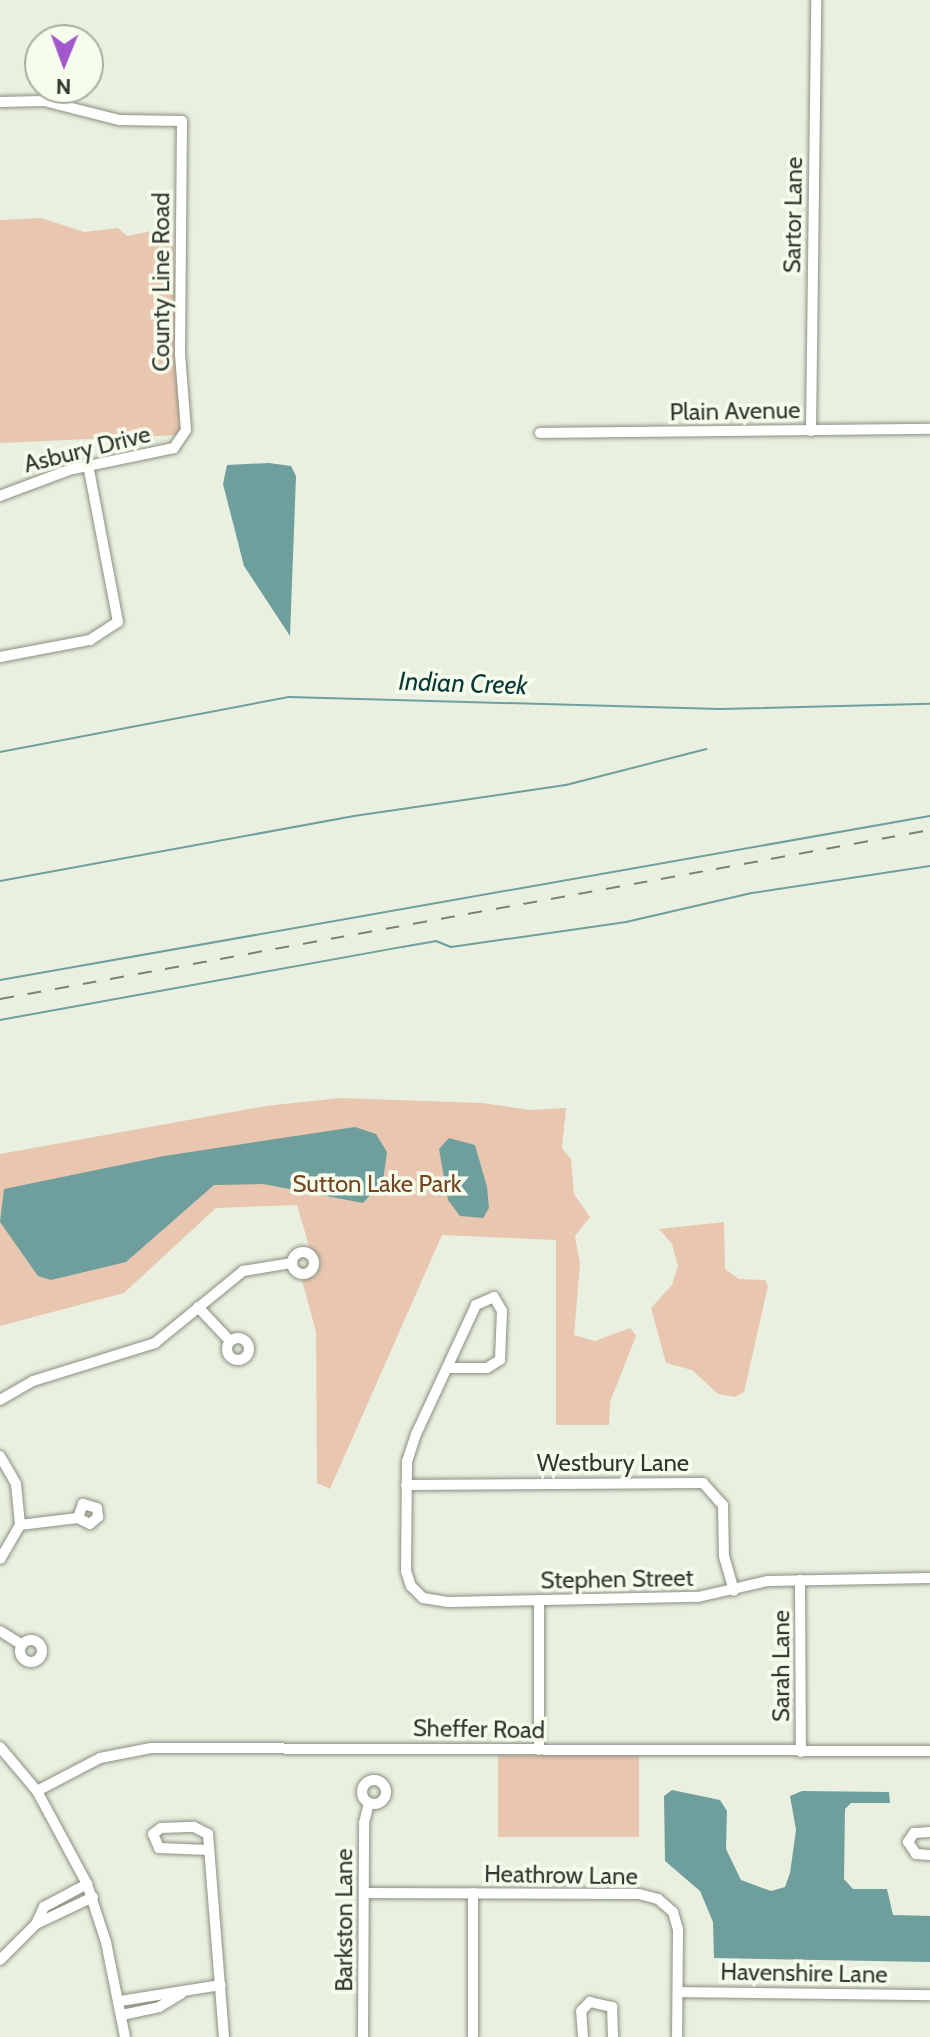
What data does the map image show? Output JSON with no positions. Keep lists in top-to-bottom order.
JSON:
{
  "streets": {
    "street": [
      "Sartor Lane",
      "County Line Road",
      "Plain Avenue",
      "Asbury Drive",
      "Westbury Lane",
      "Stephen Street",
      "Sarah Lane",
      "Sheffer Road",
      "Heathrow Lane",
      "Barkston Lane",
      "Havenshire Lane"
    ]
  },
  "crossings": [
    ["Sartor Lane", "Plain Avenue"],
    ["County Line Road", "Asbury Drive"],
    ["Westbury Lane", "Stephen Street"],
    ["Stephen Street", "Sarah Lane"],
    ["Sarah Lane", "Sheffer Road"],
    ["Heathrow Lane", "Barkston Lane"],
    ["Heathrow Lane", "Havenshire Lane"]
  ],
  "water": ["Indian Creek"],
  "parks": ["Sutton Lake Park"],
  "north": "bottom"
}
